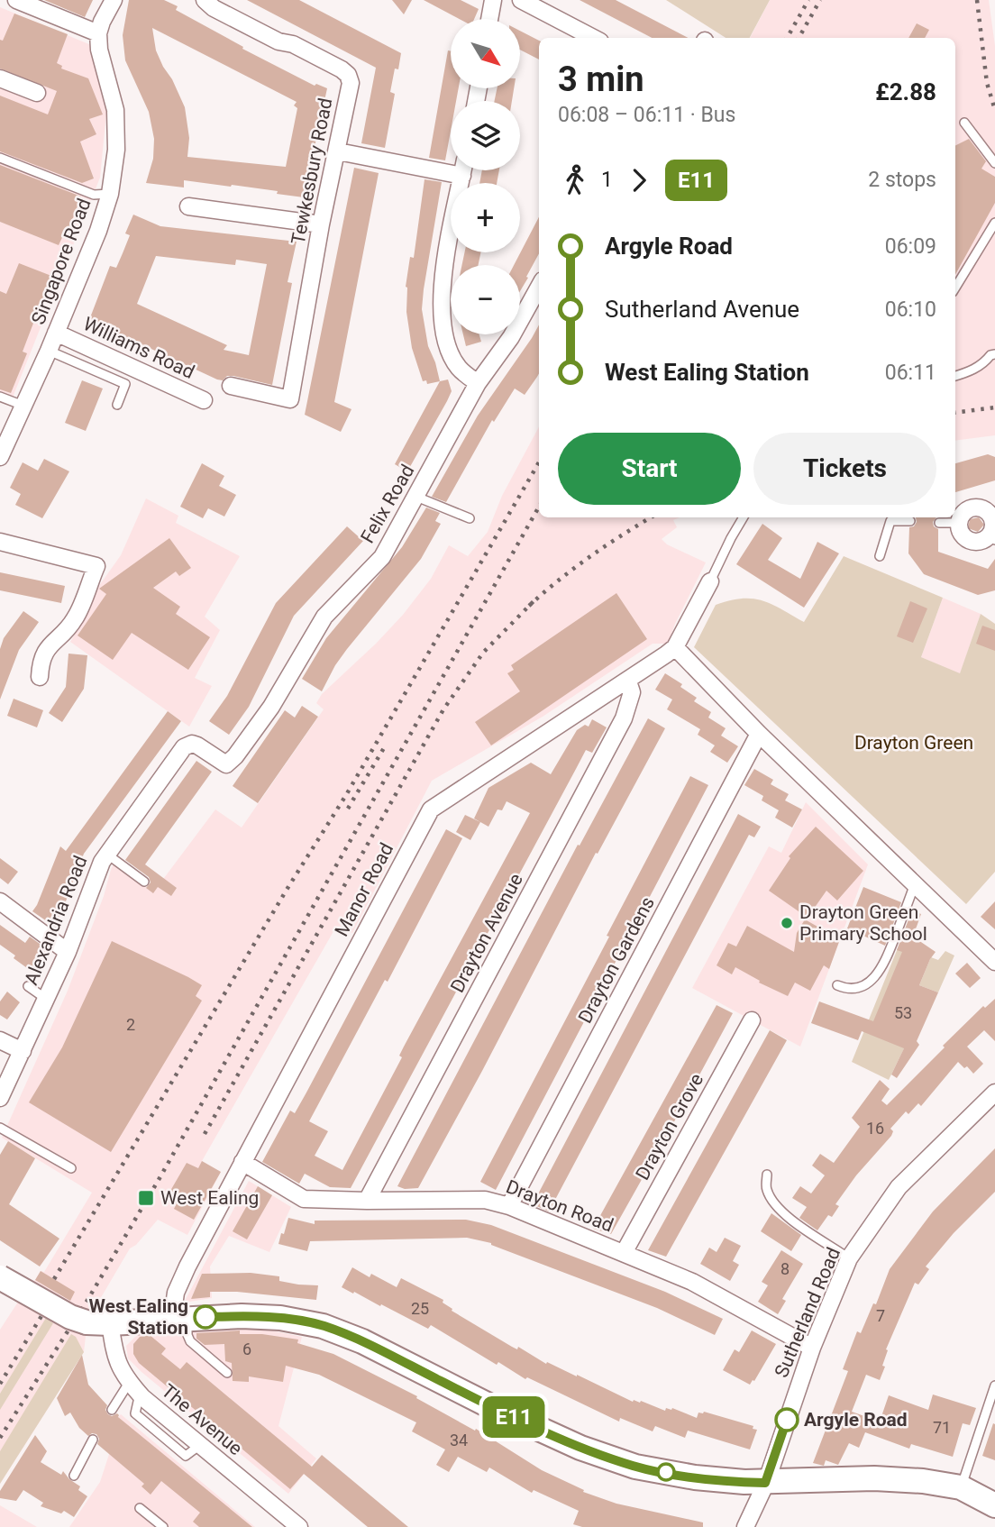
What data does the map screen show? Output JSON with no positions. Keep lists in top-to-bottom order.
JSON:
{
  "streets": {
    "street": [
      "Tewkesbury Road",
      "Singapore Road",
      "Williams Road",
      "Felix Road",
      "Manor Road",
      "Alexandria Road",
      "Drayton Avenue",
      "Drayton Gardens",
      "Drayton Grove",
      "Drayton Road",
      "Sutherland Road",
      "The Avenue"
    ]
  },
  "crossings": [
    ["Singapore Road", "Williams Road"],
    ["Felix Road", "Alexandria Road"],
    ["Manor Road", "Drayton Avenue"],
    ["Manor Road", "Drayton Road"],
    ["Drayton Avenue", "Drayton Road"],
    ["Drayton Gardens", "Drayton Road"],
    ["Drayton Grove", "Drayton Road"],
    ["Drayton Road", "Sutherland Road"]
  ],
  "parks": ["Drayton Green"],
  "places": {
    "other": ["Drayton Green Primary School", "West Ealing Station", "Argyle Road"],
    "transit": ["West Ealing"]
  },
  "lines": ["bus line E11"],
  "house_numbers": [
    "53",
    "2",
    "16",
    "8",
    "25",
    "7",
    "6",
    "71",
    "34"
  ],
  "north": "bottom right",
  "page": {
    "on_map": "E11",
    "map_buttons": ["+", "−"],
    "heading": ["3 min", "06:08 – 06:11 · Bus", "£2.88"],
    "legs": ["1", "E11", "2 stops"],
    "list": [
      {
        "name": "Argyle Road",
        "value": "06:09"
      },
      {
        "name": "Sutherland Avenue",
        "value": "06:10"
      },
      {
        "name": "West Ealing Station",
        "value": "06:11"
      }
    ],
    "buttons": ["Start", "Tickets"]
  }
}
